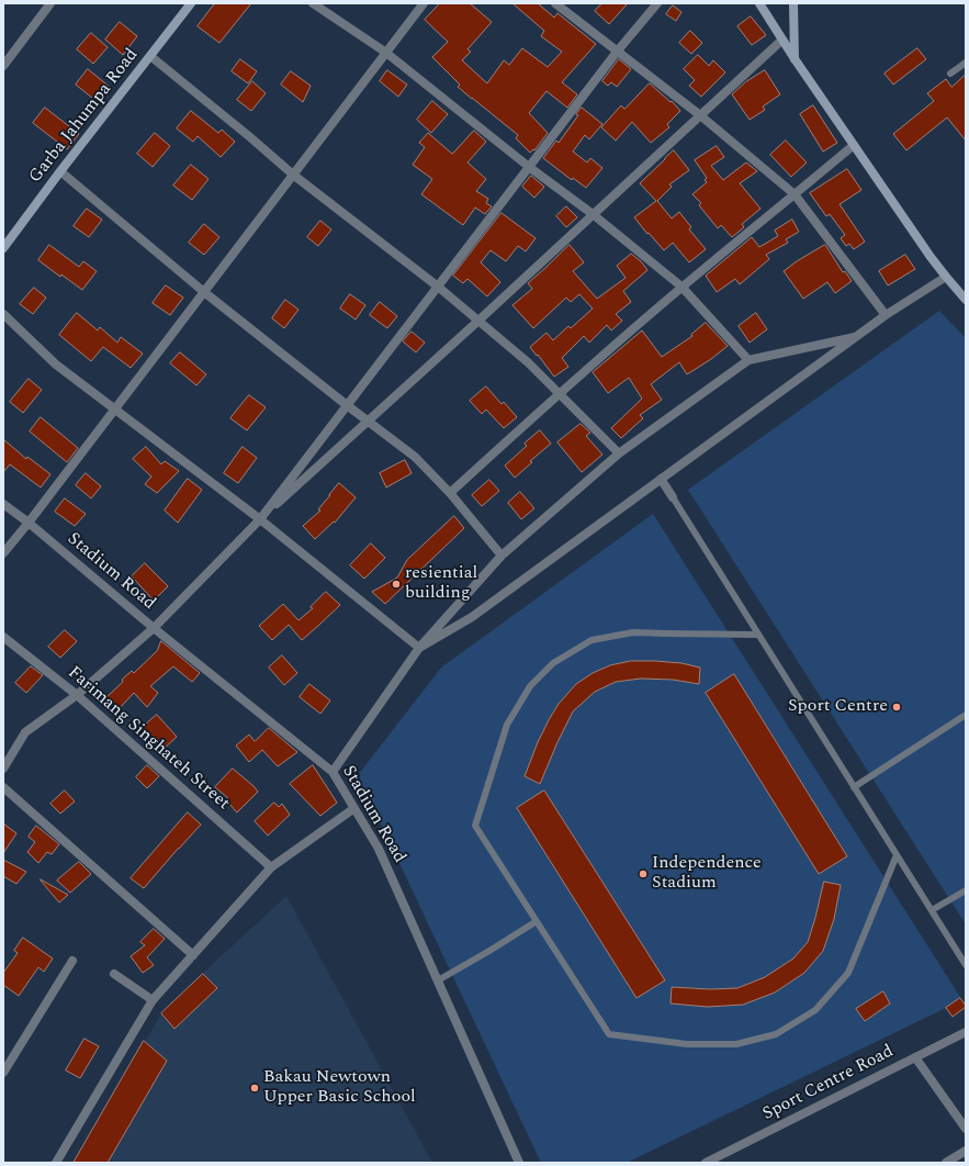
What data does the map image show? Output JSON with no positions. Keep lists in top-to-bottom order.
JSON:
{
  "streets": {
    "street": [
      "Garba Jahumpa Road",
      "Stadium Road",
      "Farimang Singhateh Street",
      "Sport Centre Road"
    ]
  },
  "places": [
    "resiential building",
    "Sport Centre",
    "Independence Stadium",
    "Bakau Newtown Upper Basic School"
  ]
}
